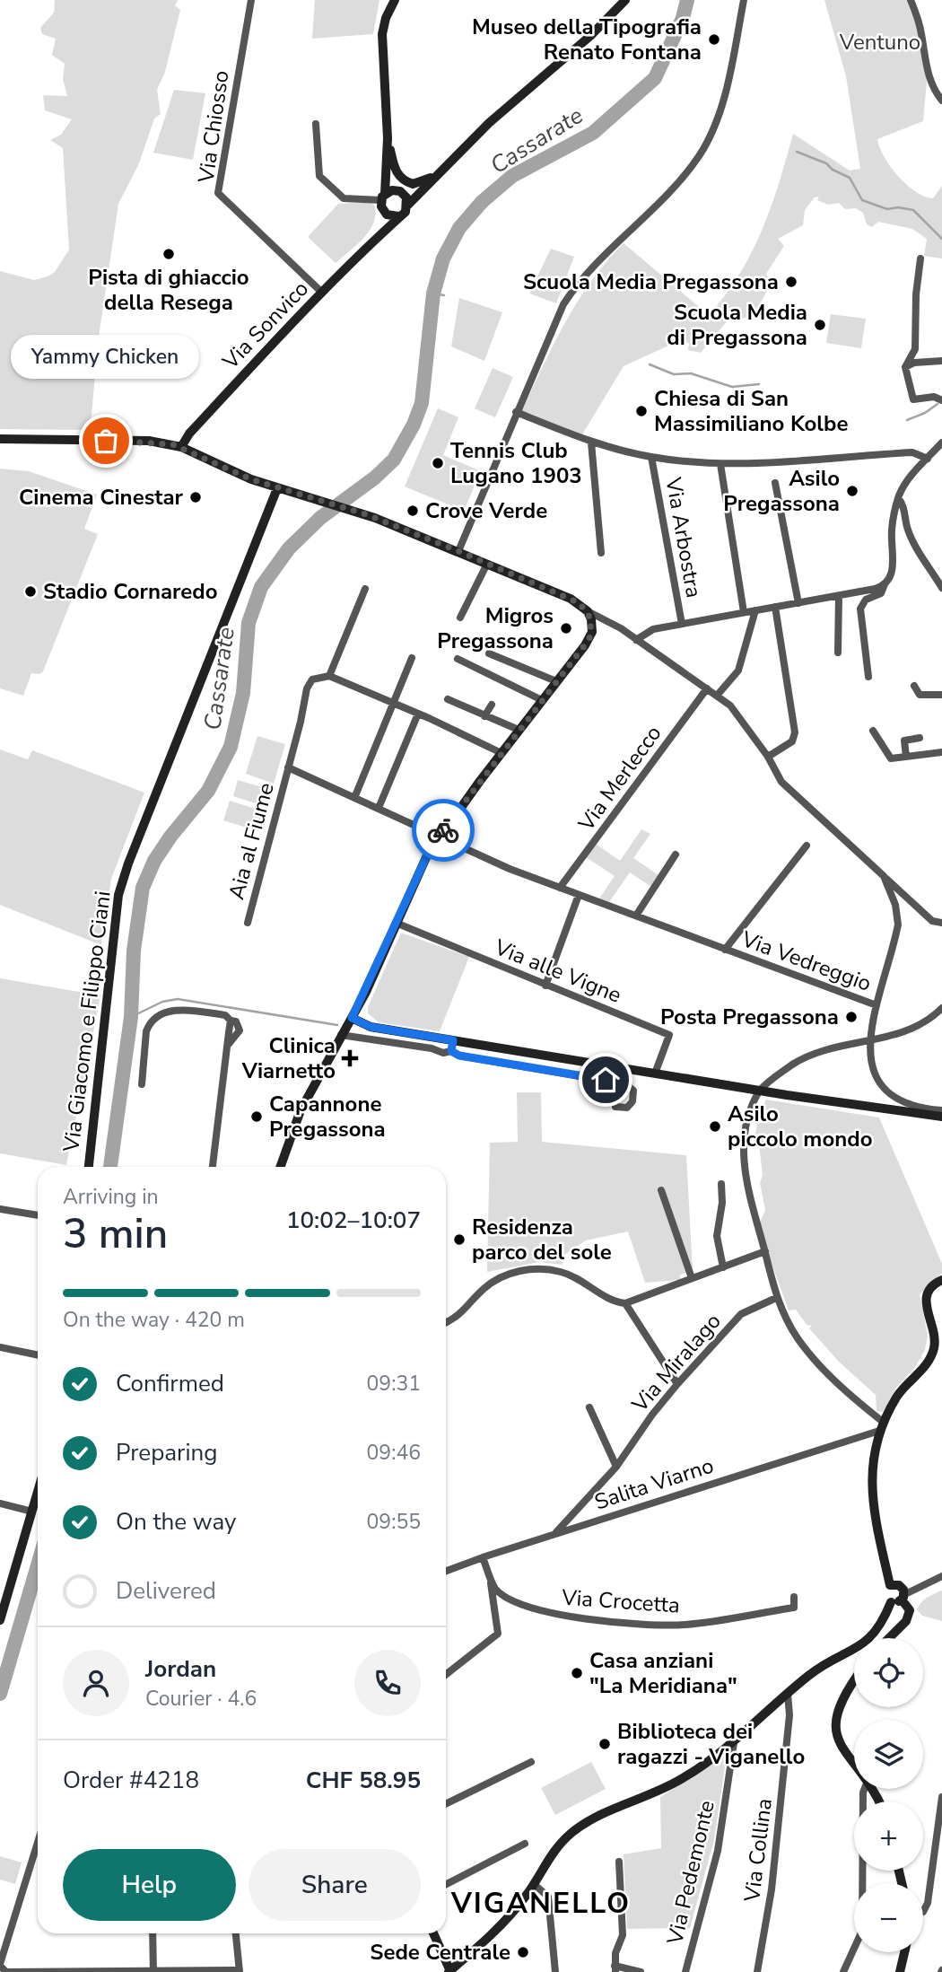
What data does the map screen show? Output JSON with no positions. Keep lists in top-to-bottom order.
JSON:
{
  "streets": {
    "main road": ["Via Sonvico", "Via Giacomo e Filippo Ciani"],
    "street": [
      "Via Chiosso",
      "Via Arbostra",
      "Via Merlecco",
      "Aia al Fiume",
      "Via Vedreggio",
      "Via alle Vigne",
      "Via Miralago",
      "Salita Viarno",
      "Via Crocetta",
      "Via Collina",
      "Via Pedemonte"
    ]
  },
  "crossings": [
    ["Via Chiosso", "Via Sonvico"],
    ["Via Merlecco", "Via Vedreggio"],
    ["Aia al Fiume", "Via Vedreggio"],
    ["Via Miralago", "Salita Viarno"],
    ["Salita Viarno", "Via Crocetta"]
  ],
  "districts": ["VIGANELLO"],
  "water": ["Cassarate"],
  "parks": ["Ventuno"],
  "places": {
    "other": [
      "Museo della Tipografia Renato Fontana",
      "Pista di ghiaccio della Resega",
      "Scuola Media Pregassona",
      "Scuola Media di Pregassona",
      "Chiesa di San Massimiliano Kolbe",
      "Yammy Chicken",
      "Tennis Club Lugano 1903",
      "Asilo Pregassona",
      "Cinema Cinestar",
      "Crove Verde",
      "Stadio Cornaredo",
      "Migros Pregassona",
      "Posta Pregassona",
      "Capannone Pregassona",
      "Asilo piccolo mondo",
      "Residenza parco del sole",
      "Casa anziani \"La Meridiana\"",
      "Biblioteca dei ragazzi - Viganello",
      "Sede Centrale"
    ],
    "health": ["Clinica Viarnetto"]
  },
  "page": {
    "bubble": "Yammy Chicken",
    "heading": ["3 min", "Arriving in", "10:02–10:07"],
    "panel": [
      "Jordan",
      "Courier · 4.6",
      "Order #4218",
      "CHF 58.95"
    ],
    "bar": "On the way · 420 m",
    "list": [
      ["Confirmed", "09:31"],
      ["Preparing", "09:46"],
      ["On the way", "09:55"],
      "Delivered"
    ],
    "map_buttons": ["+", "−"],
    "buttons": ["Help", "Share"]
  }
}
